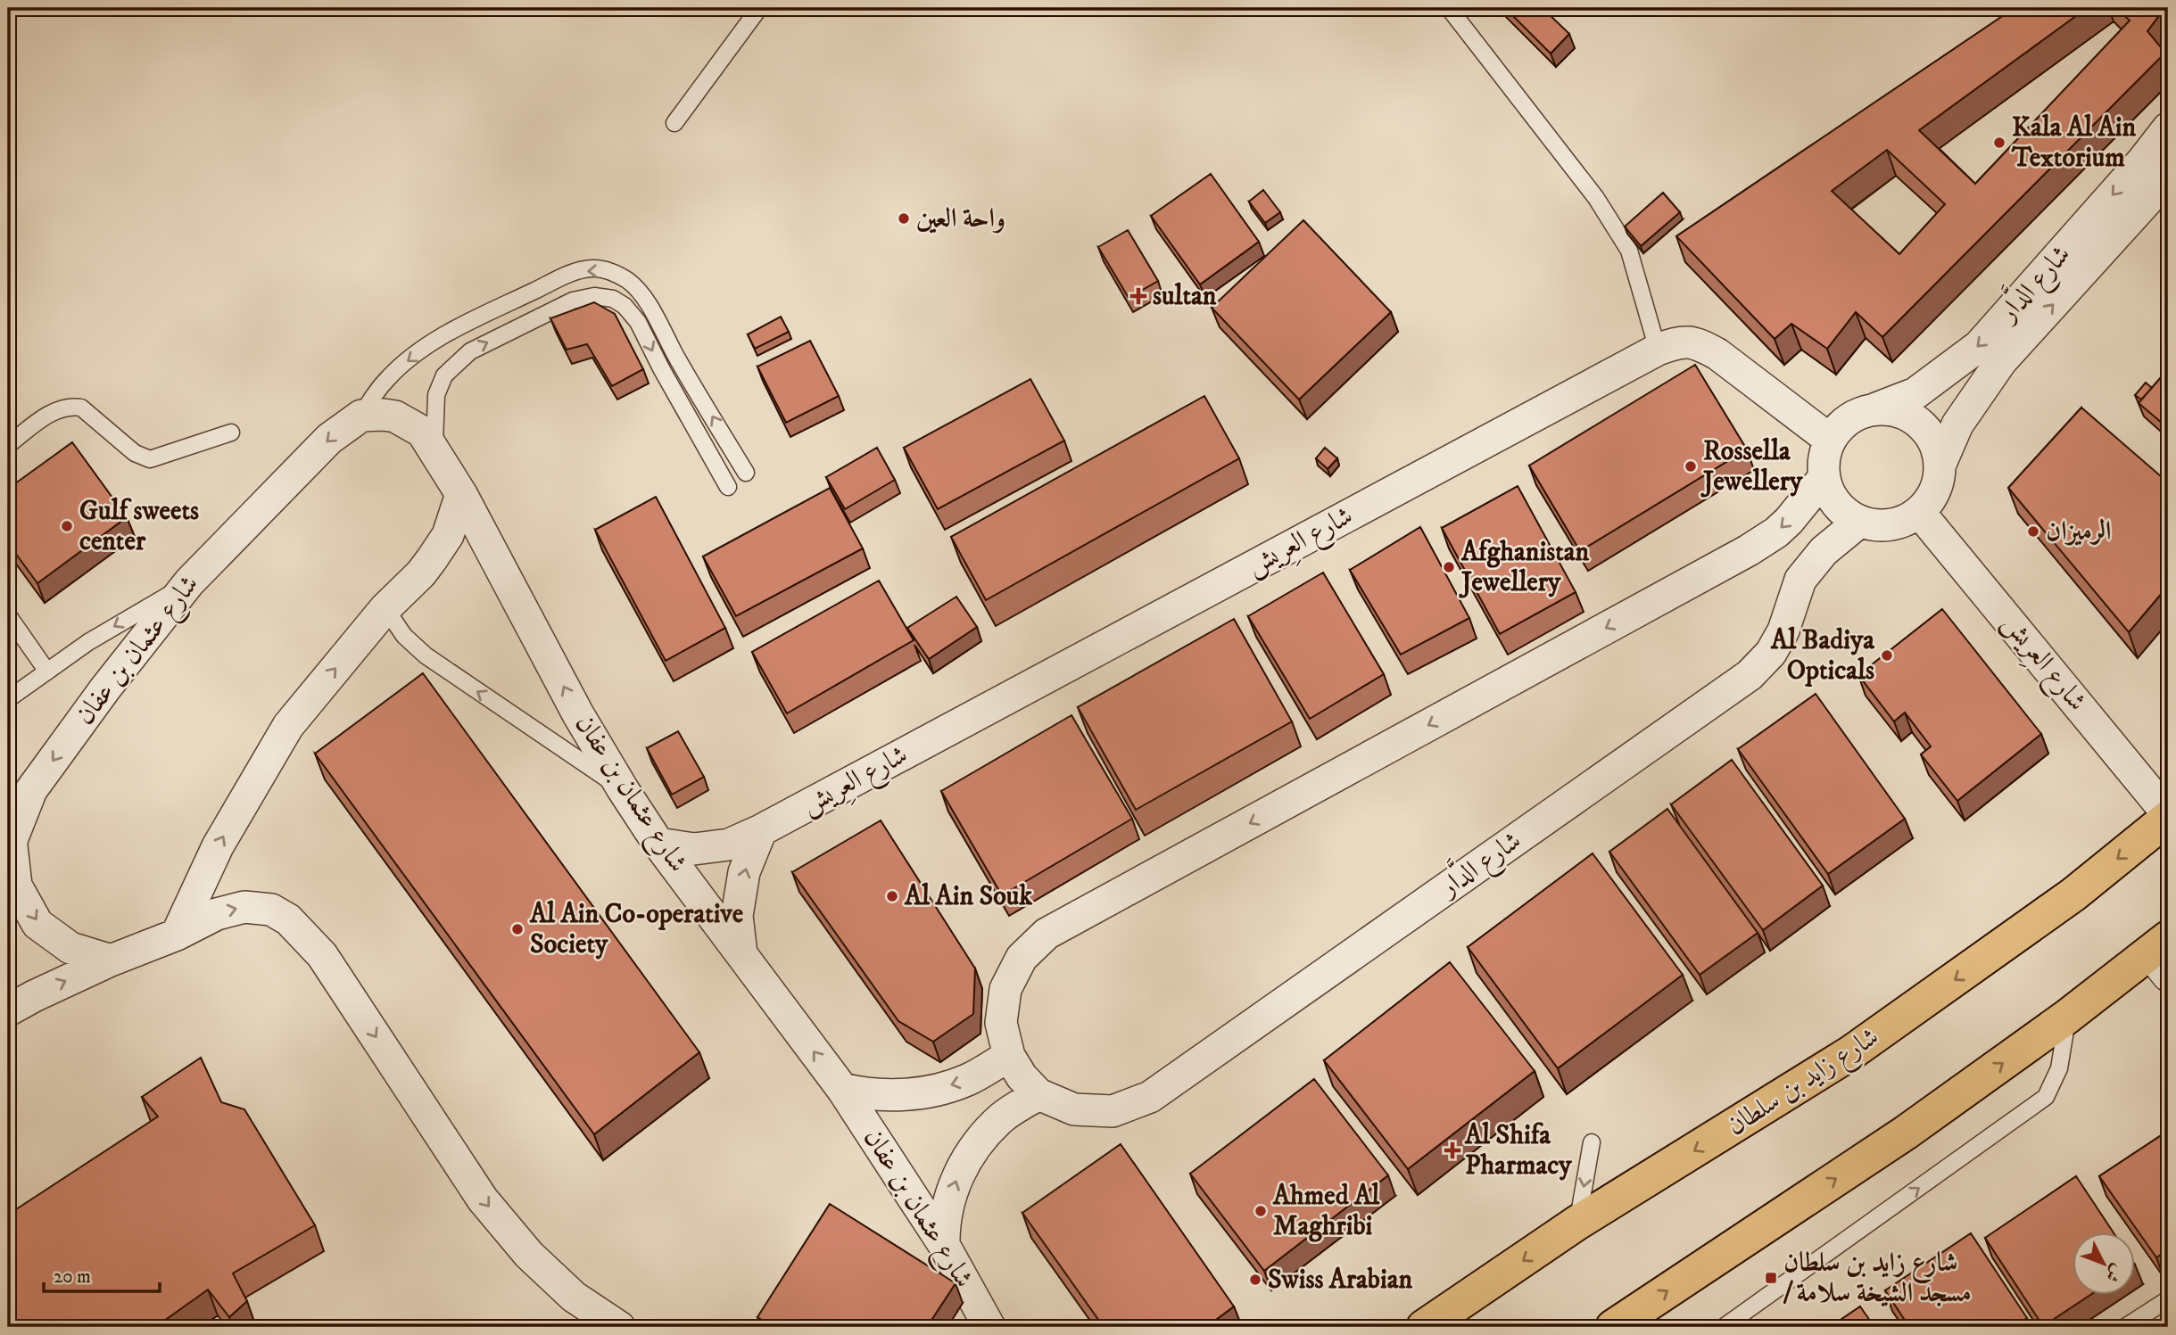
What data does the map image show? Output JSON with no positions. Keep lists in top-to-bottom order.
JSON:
{
  "streets": {
    "highway": ["شارع زايد بن سلطان"],
    "street": ["شارع الدَّار", "شارع العِريش", "شارع عثمان بن عفان"]
  },
  "crossings": [
    ["شارع الدَّار", "شارع العِريش"],
    ["شارع العِريش", "شارع عثمان بن عفان"],
    ["شارع العِريش", "شارع زايد بن سلطان"]
  ],
  "places": {
    "other": [
      "Kala Al Ain Textorium",
      "واحة العين",
      "Rossella Jewellery",
      "Gulf sweets center",
      "الرميزان",
      "Afghanistan Jewellery",
      "Al Badiya Opticals",
      "Al Ain Souk",
      "Al Ain Co-operative Society",
      "Ahmed Al Maghribi",
      "Swiss Arabian"
    ],
    "health": ["sultan", "Al Shifa Pharmacy"],
    "transit": ["شارع زايد بن سلطان / مسجد الشيخة سلامة"]
  },
  "scale_bar": "20 m",
  "north": "bottom right"
}
